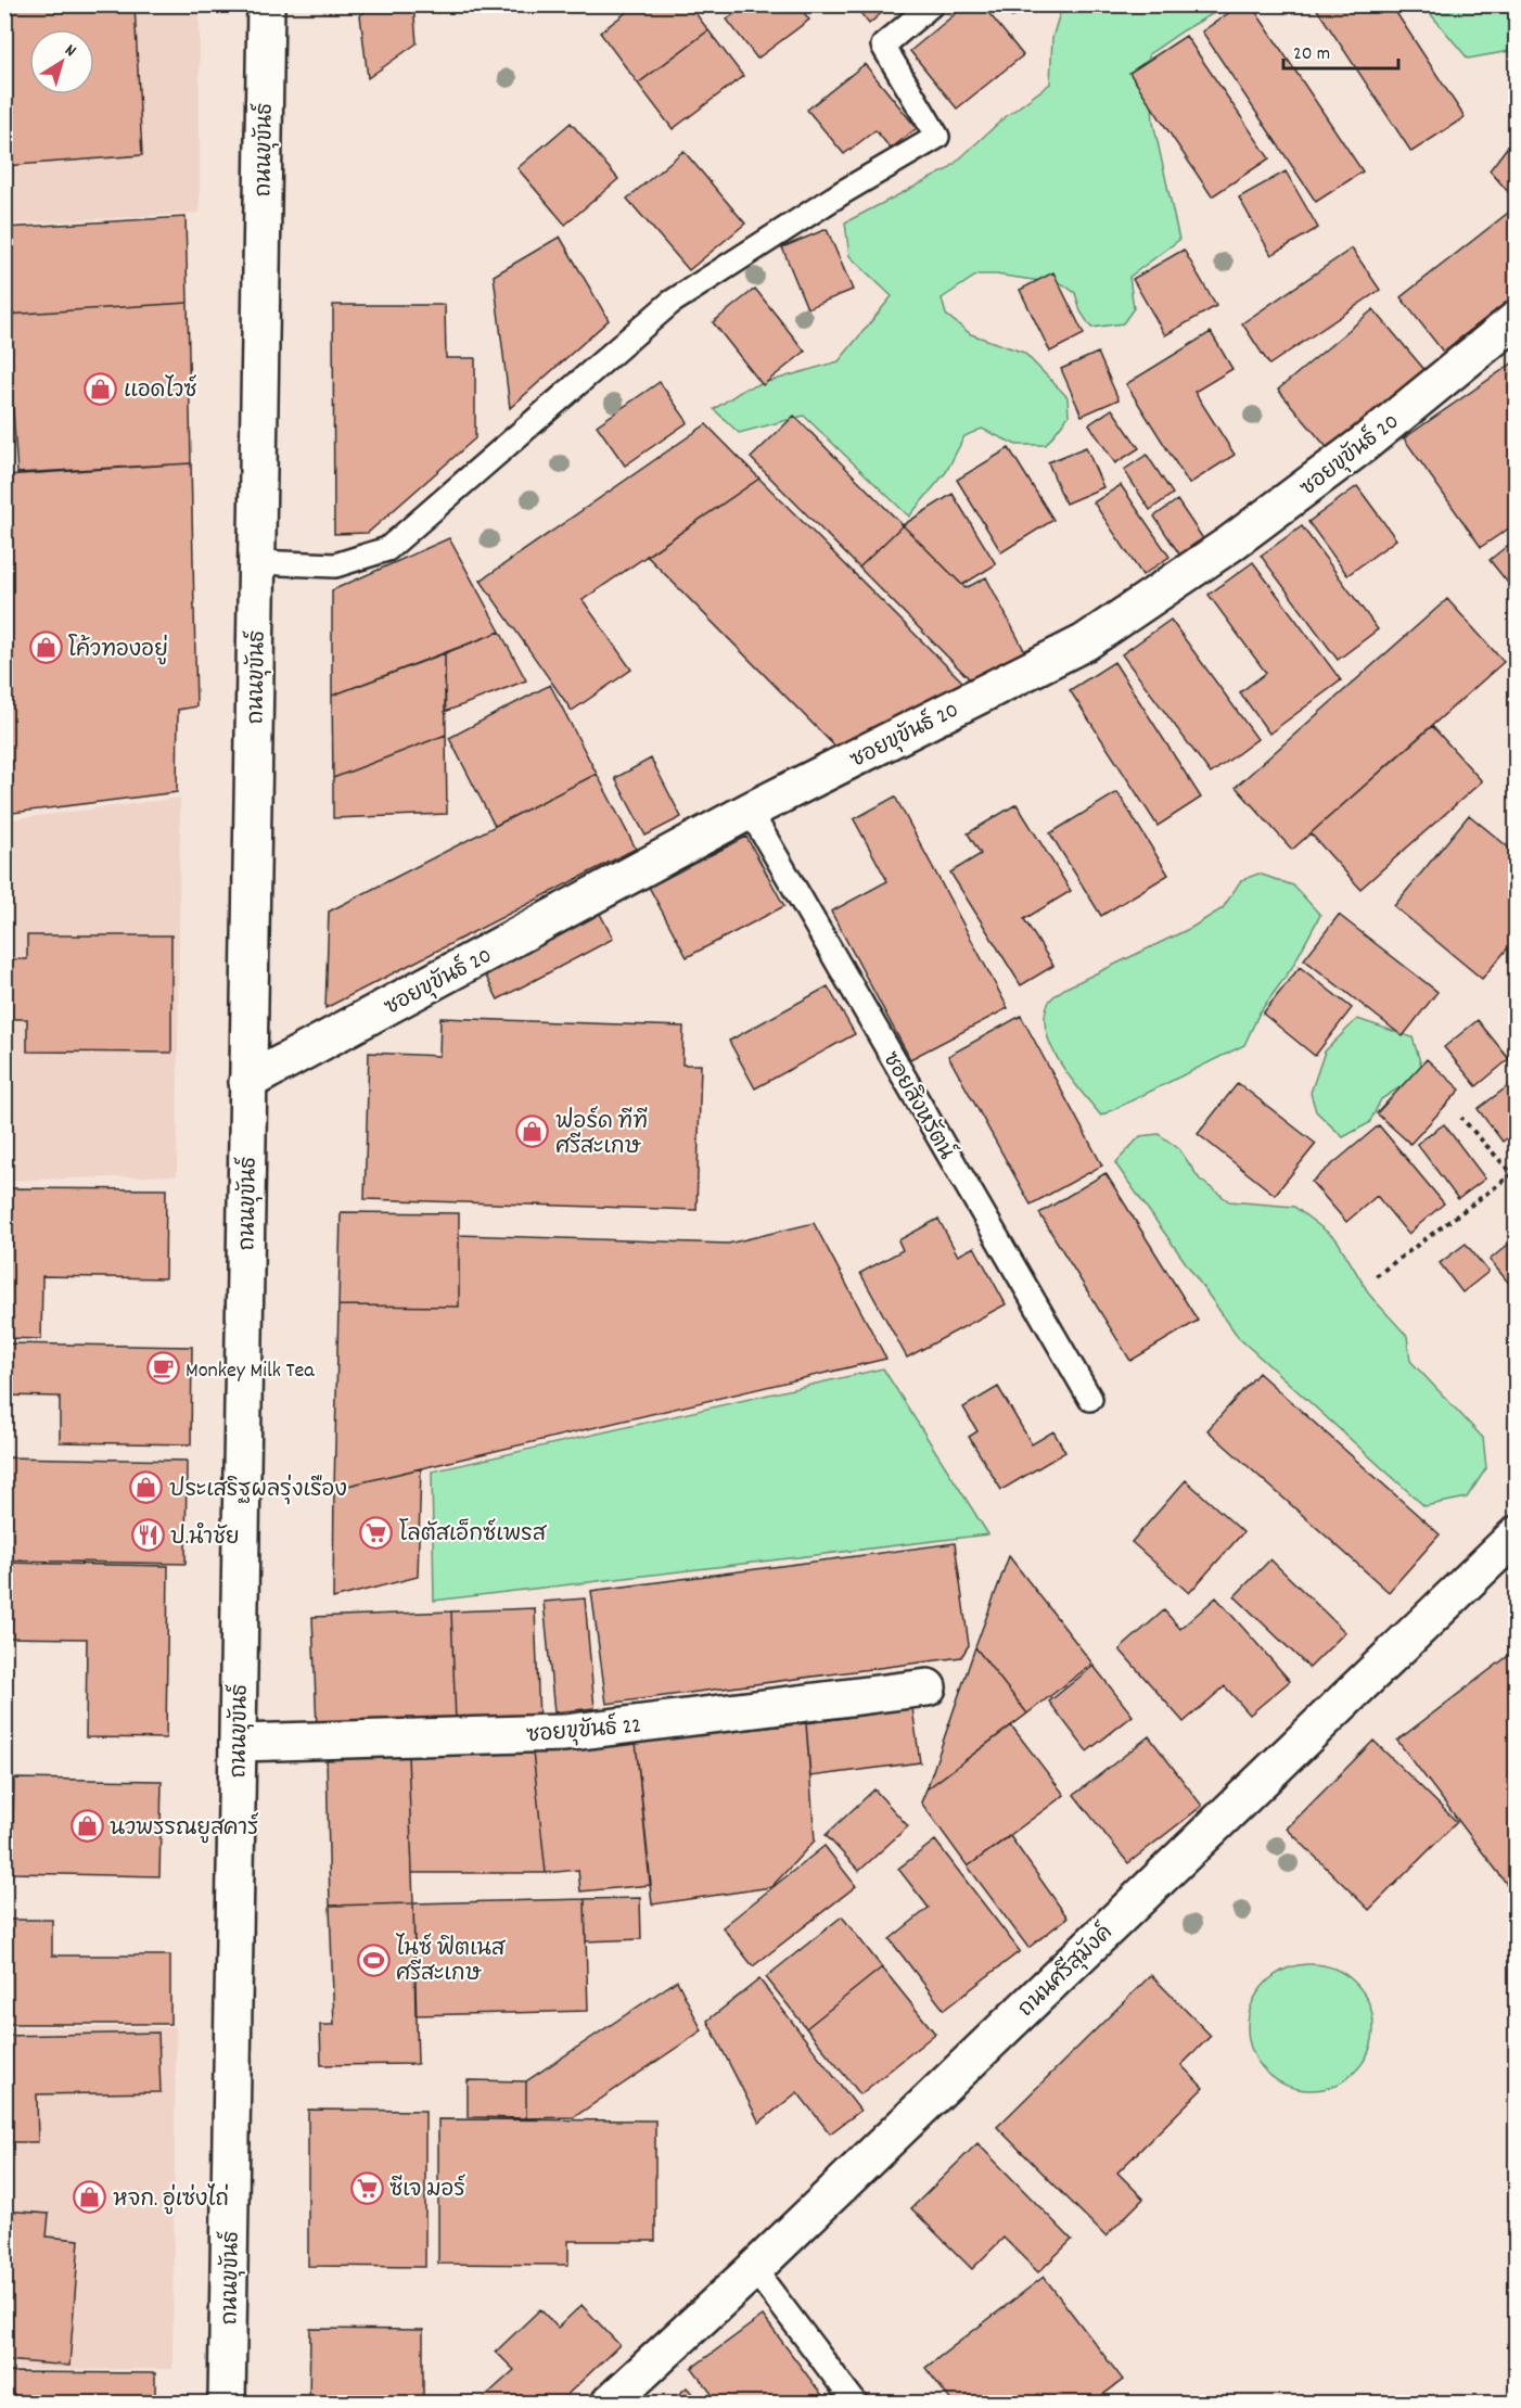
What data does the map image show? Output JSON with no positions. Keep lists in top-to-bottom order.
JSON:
{
  "streets": {
    "street": [
      "ถนนขุขันธ์",
      "ซอยขุขันธ์ 20",
      "ซอยขุขันธ์ 22",
      "ถนนศรีสุมังค์"
    ],
    "lane": ["ซอยสิงหรัตน์"]
  },
  "crossings": [
    ["ถนนขุขันธ์", "ซอยขุขันธ์ 20"],
    ["ถนนขุขันธ์", "ซอยขุขันธ์ 22"],
    ["ซอยขุขันธ์ 20", "ซอยสิงหรัตน์"]
  ],
  "places": {
    "shop": [
      "แอดไวซ์",
      "โค้วทองอยู่",
      "ฟอร์ด ทีที ศรีสะเกษ",
      "ประเสริฐผลรุ่งเรือง",
      "นวพรรณยูสคาร์",
      "หจก. อู่เซ่งไถ่"
    ],
    "cafe": ["Monkey Milk Tea"],
    "supermarket": ["โลตัสเอ็กซ์เพรส", "ซีเจ มอร์"],
    "restaurant": ["ป.นำชัย"],
    "sports": ["ไนซ์ ฟิตเนส ศรีสะเกษ"]
  },
  "scale_bar": "20 m",
  "north": "top right"
}
